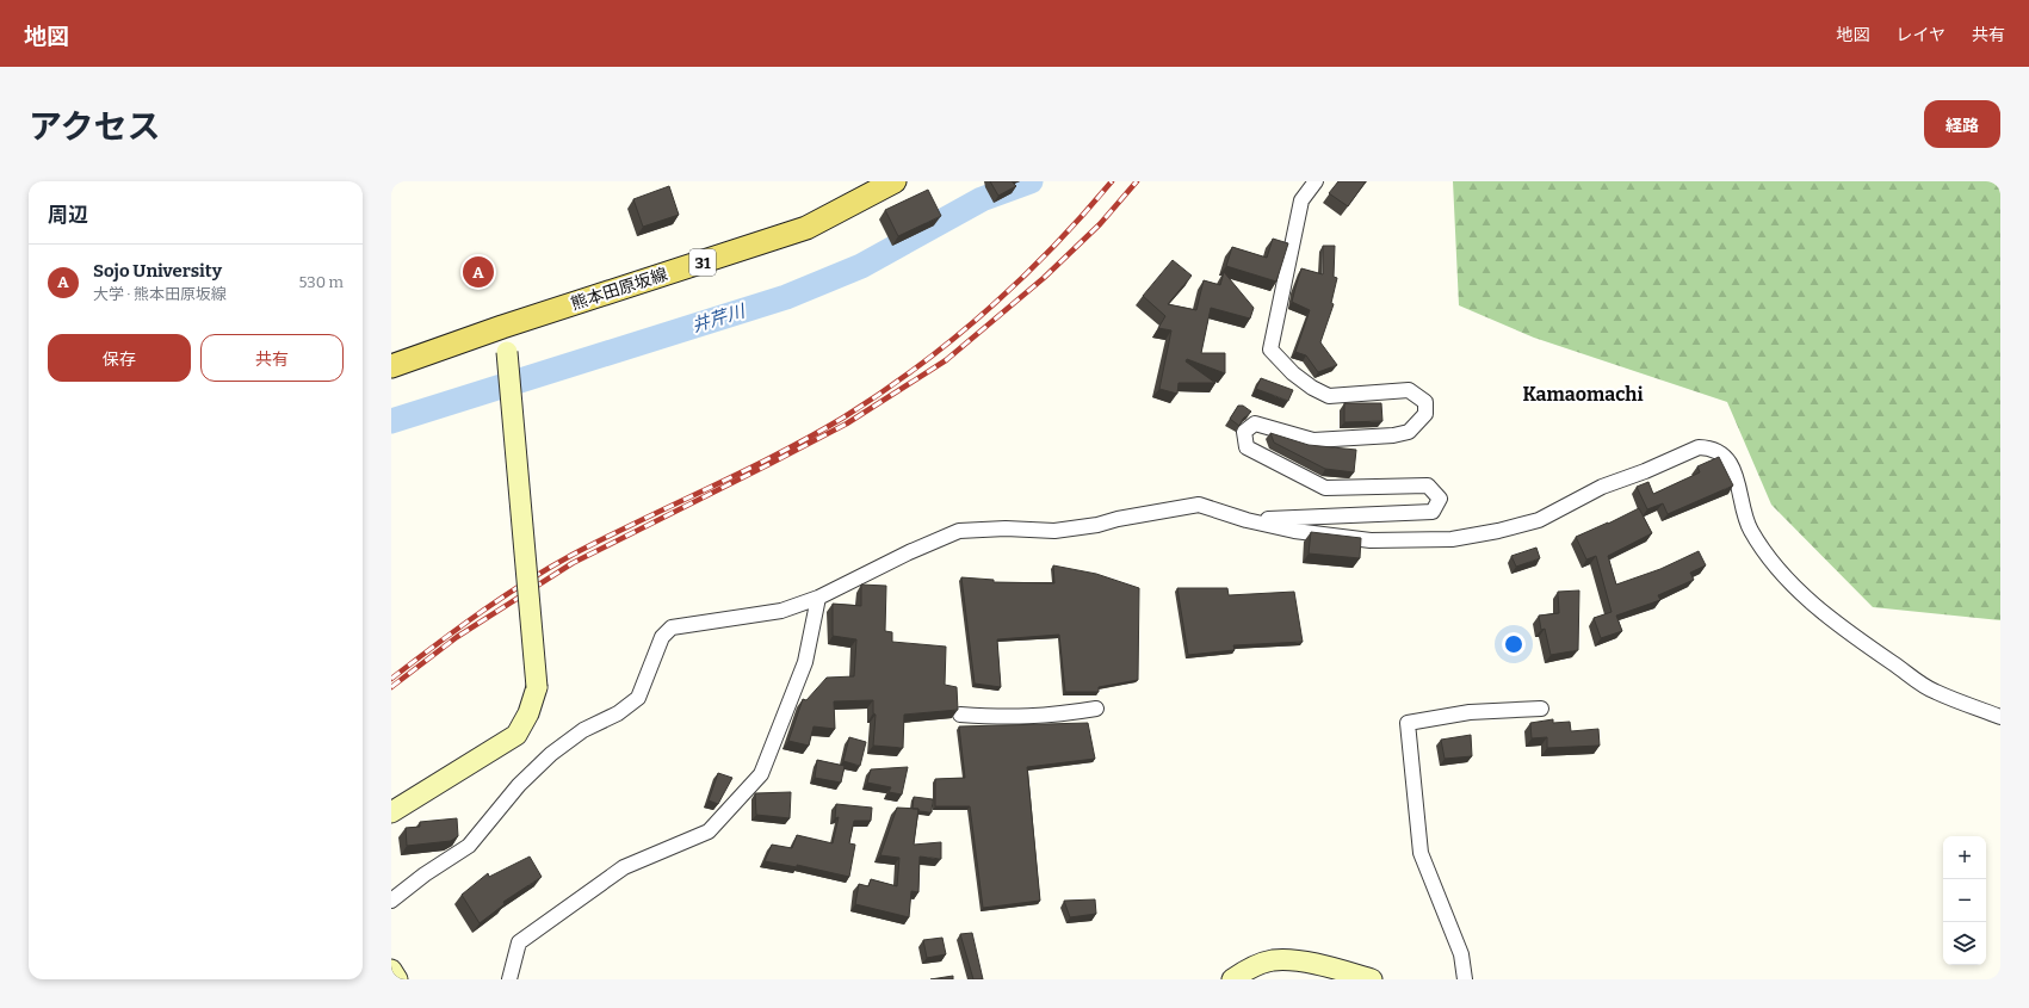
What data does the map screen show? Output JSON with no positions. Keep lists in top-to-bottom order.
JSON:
{
  "streets": {
    "main road": ["31", "熊本田原坂線"]
  },
  "districts": ["Kamaomachi"],
  "water": ["井芹川"],
  "page": {
    "header": "地図",
    "nav": ["地図", "レイヤ", "共有"],
    "title": "アクセス",
    "buttons": [
      "経路",
      ["保存", "共有"]
    ],
    "heading": "周辺",
    "list": [
      {
        "mark": "A",
        "name": "Sojo University",
        "note": "大学 · 熊本田原坂線",
        "value": "530 m"
      }
    ],
    "pins": "A",
    "map_buttons": ["+", "−"]
  }
}
